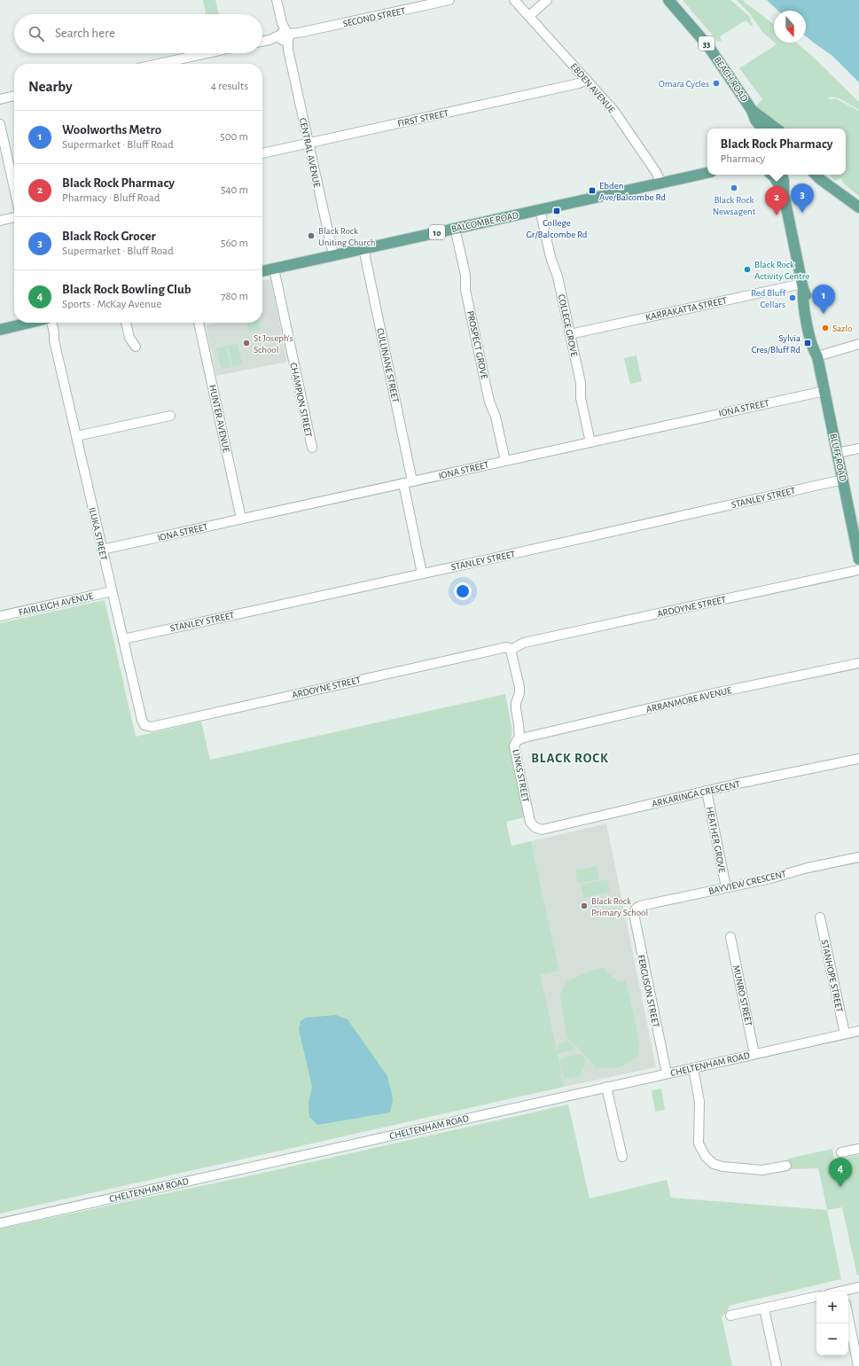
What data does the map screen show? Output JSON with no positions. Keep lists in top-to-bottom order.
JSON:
{
  "streets": {
    "main road": [
      "33",
      "BEACH ROAD",
      "BALCOMBE ROAD",
      "10",
      "BLUFF ROAD"
    ],
    "street": [
      "SECOND STREET",
      "EBDEN AVENUE",
      "FIRST STREET",
      "CENTRAL AVENUE",
      "KARRAKATTA STREET",
      "COLLEGE GROVE",
      "PROSPECT GROVE",
      "CULLINANE STREET",
      "CHAMPION STREET",
      "IONA STREET",
      "HUNTER AVENUE",
      "STANLEY STREET",
      "ILUKA STREET",
      "FAIRLEIGH AVENUE",
      "ARDOYNE STREET",
      "ARRANMORE AVENUE",
      "LINKS STREET",
      "ARKARINGA CRESCENT",
      "HEATHER GROVE",
      "BAYVIEW CRESCENT",
      "STANHOPE STREET",
      "FERGUSON STREET",
      "MUNRO STREET",
      "CHELTENHAM ROAD"
    ]
  },
  "crossings": [
    ["SECOND STREET", "CENTRAL AVENUE"],
    ["EBDEN AVENUE", "FIRST STREET"],
    ["EBDEN AVENUE", "BALCOMBE ROAD"],
    ["FIRST STREET", "CENTRAL AVENUE"],
    ["CENTRAL AVENUE", "BALCOMBE ROAD"],
    ["BALCOMBE ROAD", "COLLEGE GROVE"],
    ["BALCOMBE ROAD", "PROSPECT GROVE"],
    ["BALCOMBE ROAD", "CULLINANE STREET"],
    ["BALCOMBE ROAD", "CHAMPION STREET"],
    ["KARRAKATTA STREET", "COLLEGE GROVE"],
    ["KARRAKATTA STREET", "BLUFF ROAD"],
    ["COLLEGE GROVE", "IONA STREET"],
    ["PROSPECT GROVE", "IONA STREET"],
    ["CULLINANE STREET", "IONA STREET"],
    ["IONA STREET", "HUNTER AVENUE"],
    ["IONA STREET", "BLUFF ROAD"],
    ["IONA STREET", "ILUKA STREET"],
    ["BLUFF ROAD", "STANLEY STREET"],
    ["STANLEY STREET", "ILUKA STREET"],
    ["ILUKA STREET", "FAIRLEIGH AVENUE"],
    ["ILUKA STREET", "ARDOYNE STREET"],
    ["ARDOYNE STREET", "LINKS STREET"],
    ["ARRANMORE AVENUE", "LINKS STREET"],
    ["LINKS STREET", "ARKARINGA CRESCENT"],
    ["ARKARINGA CRESCENT", "HEATHER GROVE"],
    ["HEATHER GROVE", "BAYVIEW CRESCENT"],
    ["BAYVIEW CRESCENT", "FERGUSON STREET"],
    ["STANHOPE STREET", "CHELTENHAM ROAD"],
    ["FERGUSON STREET", "CHELTENHAM ROAD"],
    ["MUNRO STREET", "CHELTENHAM ROAD"]
  ],
  "districts": ["BLACK ROCK"],
  "places": {
    "other": [
      "Omara Cycles",
      "Black Rock Newsagent",
      "Black Rock Uniting Church",
      "Black Rock Activity Centre",
      "Red Bluff Cellars",
      "Sazlo",
      "St Joseph's School",
      "Black Rock Primary School"
    ],
    "transit": ["Ebden Ave/Balcombe Rd", "College Gr/Balcombe Rd", "Sylvia Cres/Bluff Rd"]
  },
  "north": "bottom",
  "page": {
    "search": "Search here",
    "heading": ["Nearby", "4 results"],
    "list": [
      {
        "mark": "1",
        "name": "Woolworths Metro",
        "note": "Supermarket · Bluff Road",
        "value": "500 m"
      },
      {
        "mark": "2",
        "name": "Black Rock Pharmacy",
        "note": "Pharmacy · Bluff Road",
        "value": "540 m"
      },
      {
        "mark": "3",
        "name": "Black Rock Grocer",
        "note": "Supermarket · Bluff Road",
        "value": "560 m"
      },
      {
        "mark": "4",
        "name": "Black Rock Bowling Club",
        "note": "Sports · McKay Avenue",
        "value": "780 m"
      }
    ],
    "popup": ["Black Rock Pharmacy", "Pharmacy"],
    "pins": [
      "3",
      "2",
      "1",
      "4"
    ],
    "map_buttons": ["+", "−"]
  }
}
